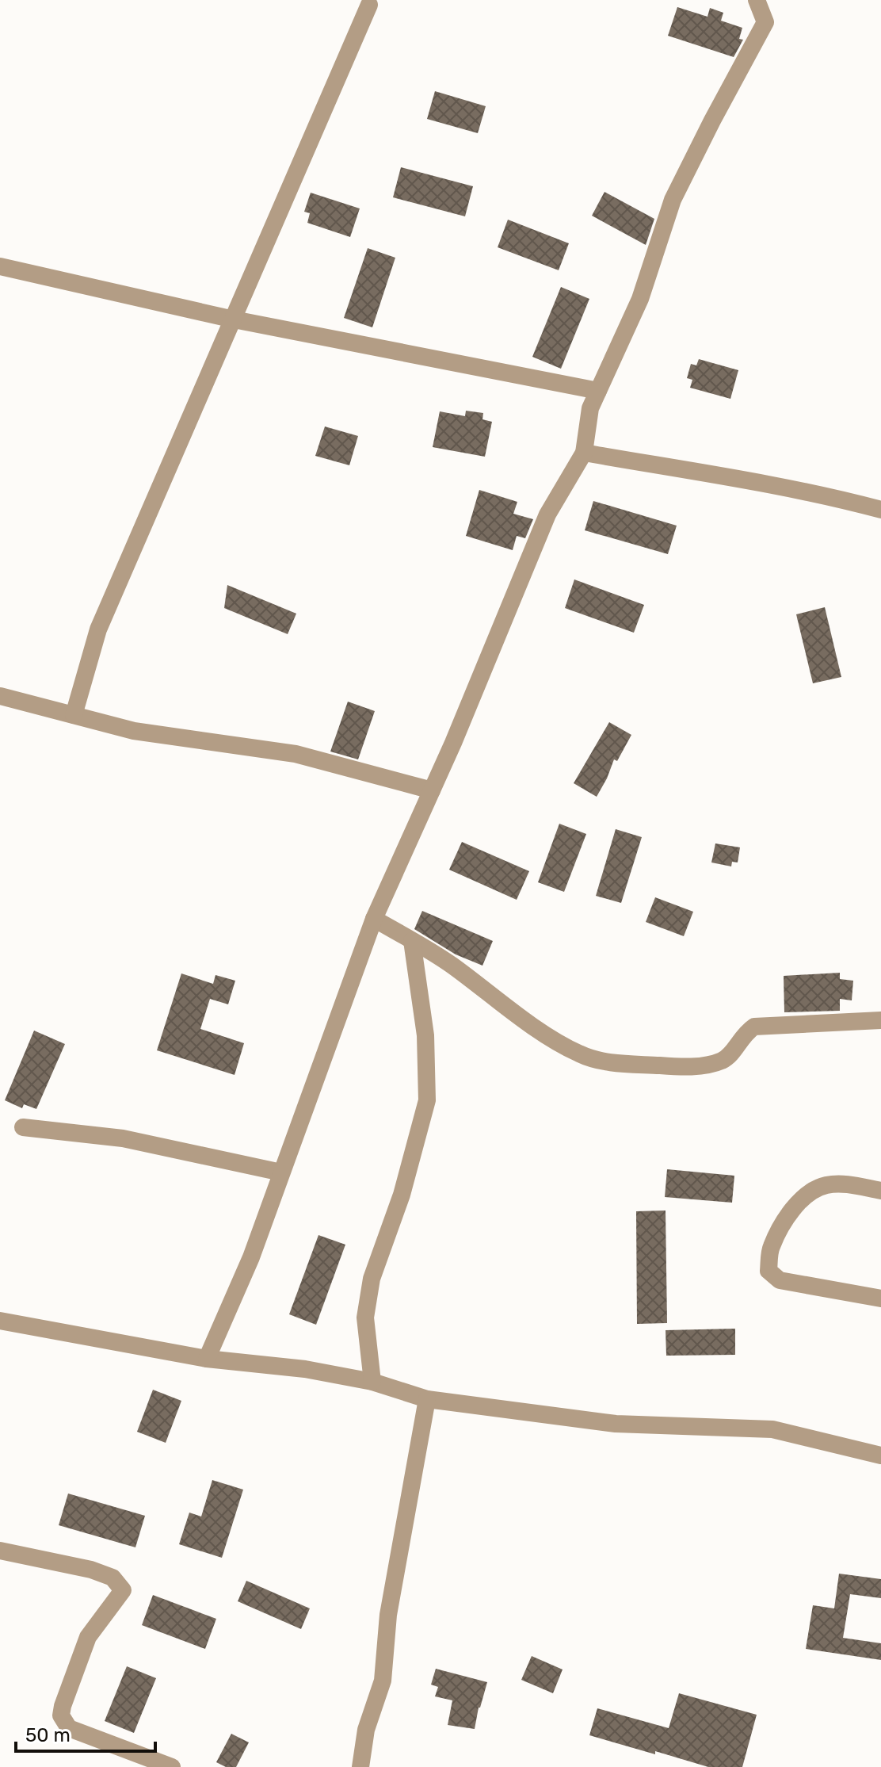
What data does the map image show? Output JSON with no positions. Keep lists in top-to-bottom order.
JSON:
{
  "scale_bar": "50 m"
}
